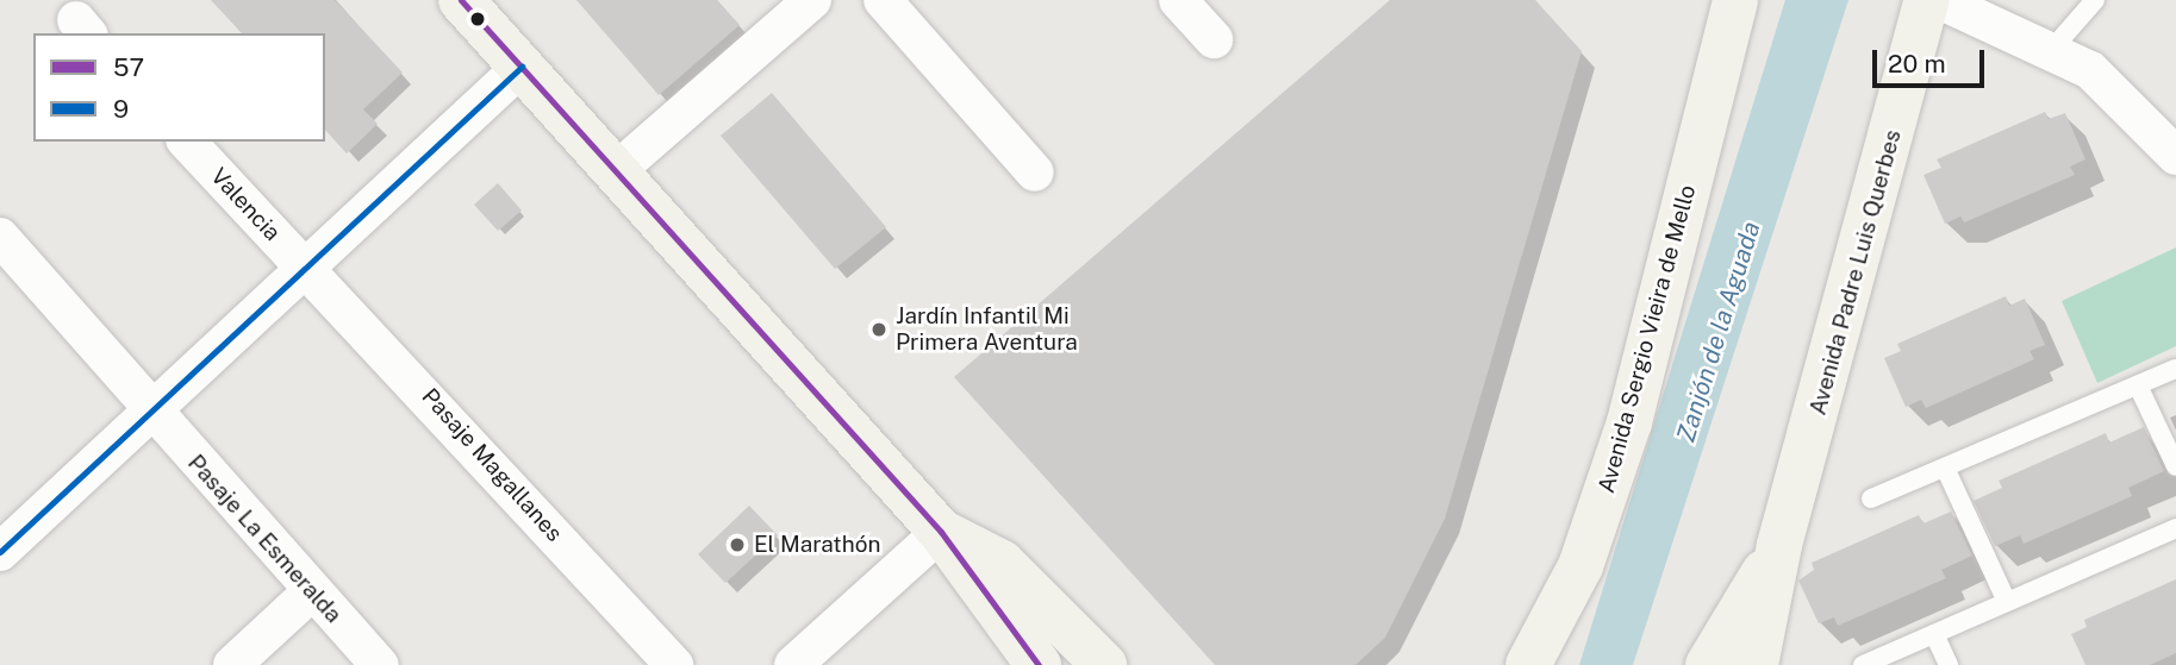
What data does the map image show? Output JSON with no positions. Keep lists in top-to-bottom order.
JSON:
{
  "streets": {
    "main road": ["Avenida Padre Luis Querbes", "Avenida Sergio Vieira de Mello"],
    "street": ["Valencia", "Pasaje Magallanes", "Pasaje La Esmeralda"]
  },
  "crossings": [
    ["Valencia", "Pasaje Magallanes"]
  ],
  "water": ["Zanjón de la Aguada"],
  "places": ["Jardín Infantil Mi Primera Aventura", "El Marathón"],
  "lines": ["transit line 57", "transit line 9"],
  "legend": ["57", "9"],
  "scale_bar": "20 m"
}
